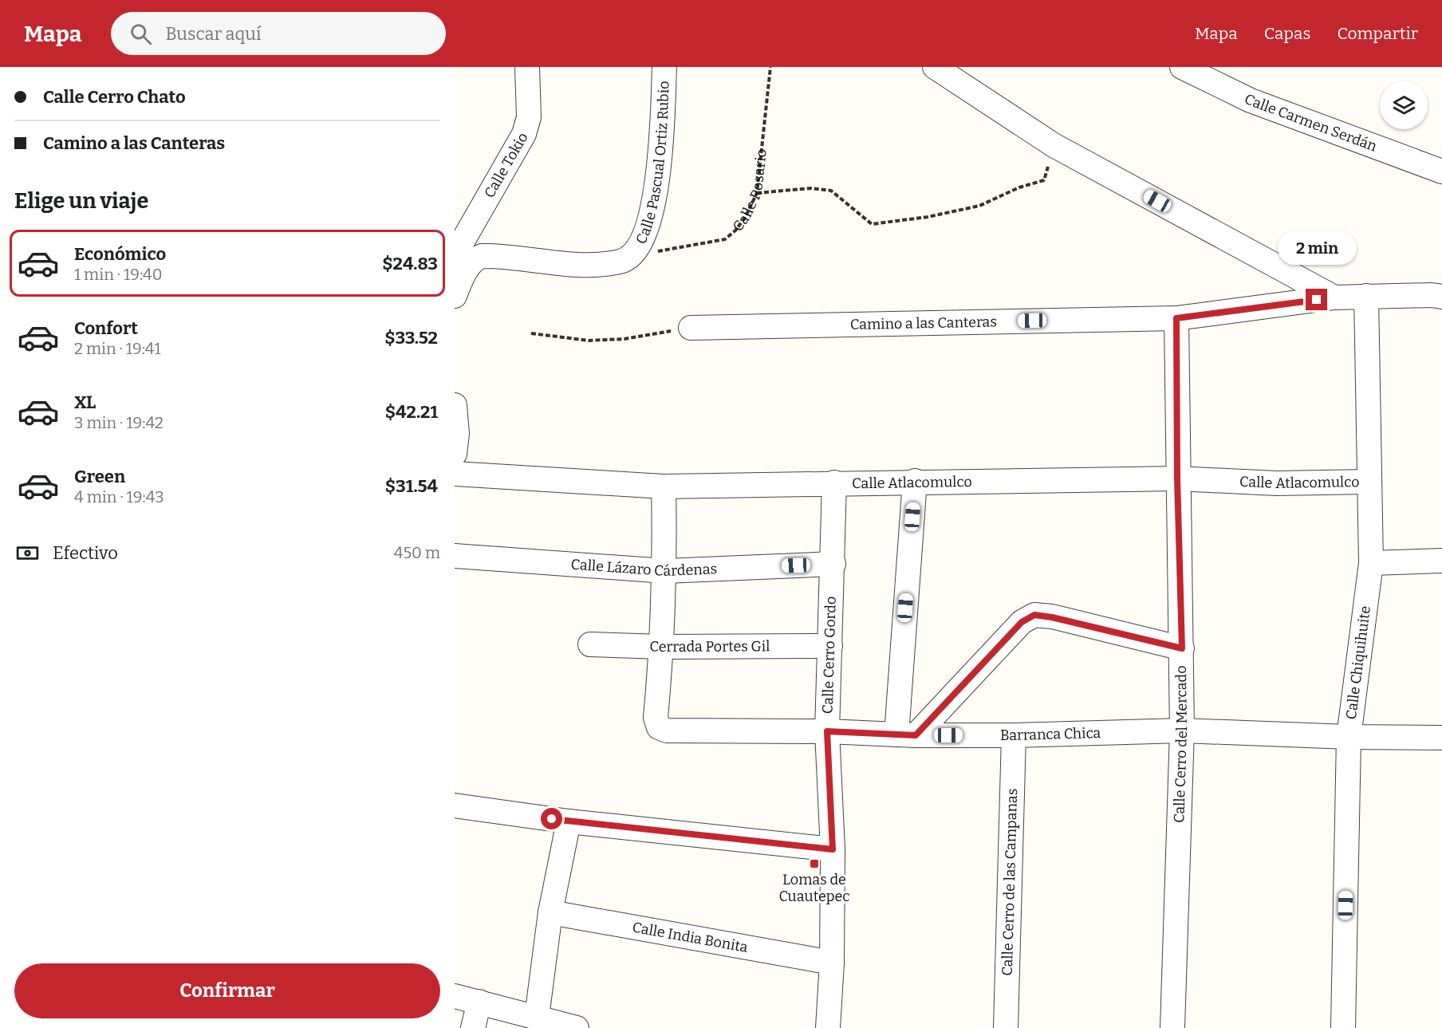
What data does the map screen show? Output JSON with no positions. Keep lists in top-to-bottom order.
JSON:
{
  "streets": {
    "street": [
      "Calle Carmen Serdán",
      "Calle Pascual Ortiz Rubio",
      "Calle Tokio",
      "Camino a las Canteras",
      "Calle Atlacomulco",
      "Calle Lázaro Cárdenas",
      "Cerrada Portes Gil",
      "Calle Cerro Gordo",
      "Calle Chiquihuite",
      "Barranca Chica",
      "Calle Cerro del Mercado",
      "Calle Cerro de las Campanas",
      "Calle India Bonita"
    ],
    "path": ["Calle Rosario"]
  },
  "crossings": [
    ["Calle Pascual Ortiz Rubio", "Calle Rosario"],
    ["Camino a las Canteras", "Calle Chiquihuite"],
    ["Camino a las Canteras", "Calle Cerro del Mercado"],
    ["Calle Atlacomulco", "Calle Cerro Gordo"],
    ["Calle Atlacomulco", "Calle Chiquihuite"],
    ["Calle Atlacomulco", "Calle Cerro del Mercado"],
    ["Calle Lázaro Cárdenas", "Calle Cerro Gordo"],
    ["Cerrada Portes Gil", "Calle Cerro Gordo"],
    ["Cerrada Portes Gil", "Barranca Chica"],
    ["Calle Cerro Gordo", "Barranca Chica"],
    ["Calle Cerro Gordo", "Calle India Bonita"],
    ["Calle Chiquihuite", "Barranca Chica"],
    ["Barranca Chica", "Calle Cerro del Mercado"],
    ["Barranca Chica", "Calle Cerro de las Campanas"]
  ],
  "places": {
    "transit": ["Lomas de Cuautepec"]
  },
  "page": {
    "header": "Mapa",
    "search": "Buscar aquí",
    "nav": ["Mapa", "Capas", "Compartir"],
    "banner": ["Calle Cerro Chato", "Camino a las Canteras"],
    "heading": "Elige un viaje",
    "list": [
      {
        "name": "Económico",
        "note": "1 min · 19:40",
        "value": "$24.83"
      },
      {
        "name": "Confort",
        "note": "2 min · 19:41",
        "value": "$33.52"
      },
      {
        "name": "XL",
        "note": "3 min · 19:42",
        "value": "$42.21"
      },
      {
        "name": "Green",
        "note": "4 min · 19:43",
        "value": "$31.54"
      }
    ],
    "bubble": "2 min",
    "pay": ["Efectivo", "450 m"],
    "buttons": "Confirmar"
  }
}
